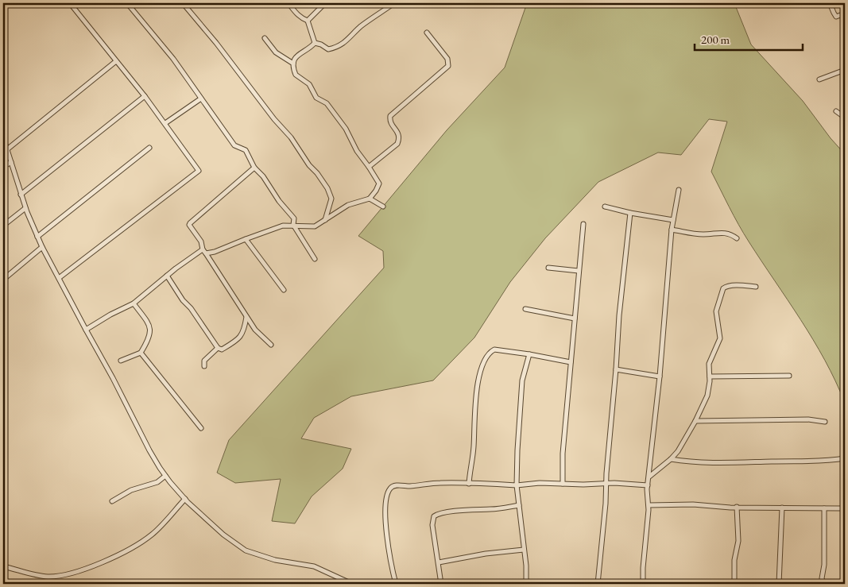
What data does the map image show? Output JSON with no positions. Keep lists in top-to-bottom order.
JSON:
{
  "scale_bar": "200 m"
}
